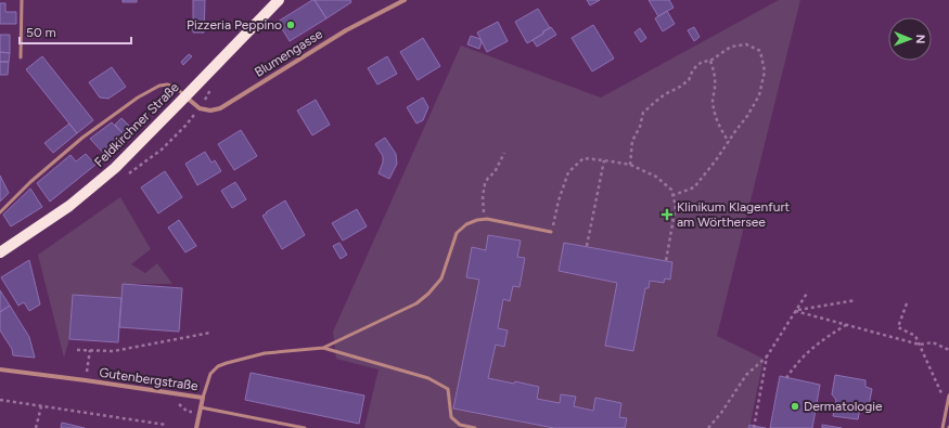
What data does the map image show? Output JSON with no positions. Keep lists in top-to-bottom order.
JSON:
{
  "streets": {
    "main road": ["Feldkirchner Straße"],
    "street": ["Blumengasse", "Gutenbergstraße"]
  },
  "crossings": [
    ["Blumengasse", "Feldkirchner Straße"]
  ],
  "places": {
    "other": ["Pizzeria Peppino", "Dermatologie"],
    "health": ["Klinikum Klagenfurt am Wörthersee"]
  },
  "scale_bar": "50 m",
  "north": "right"
}
